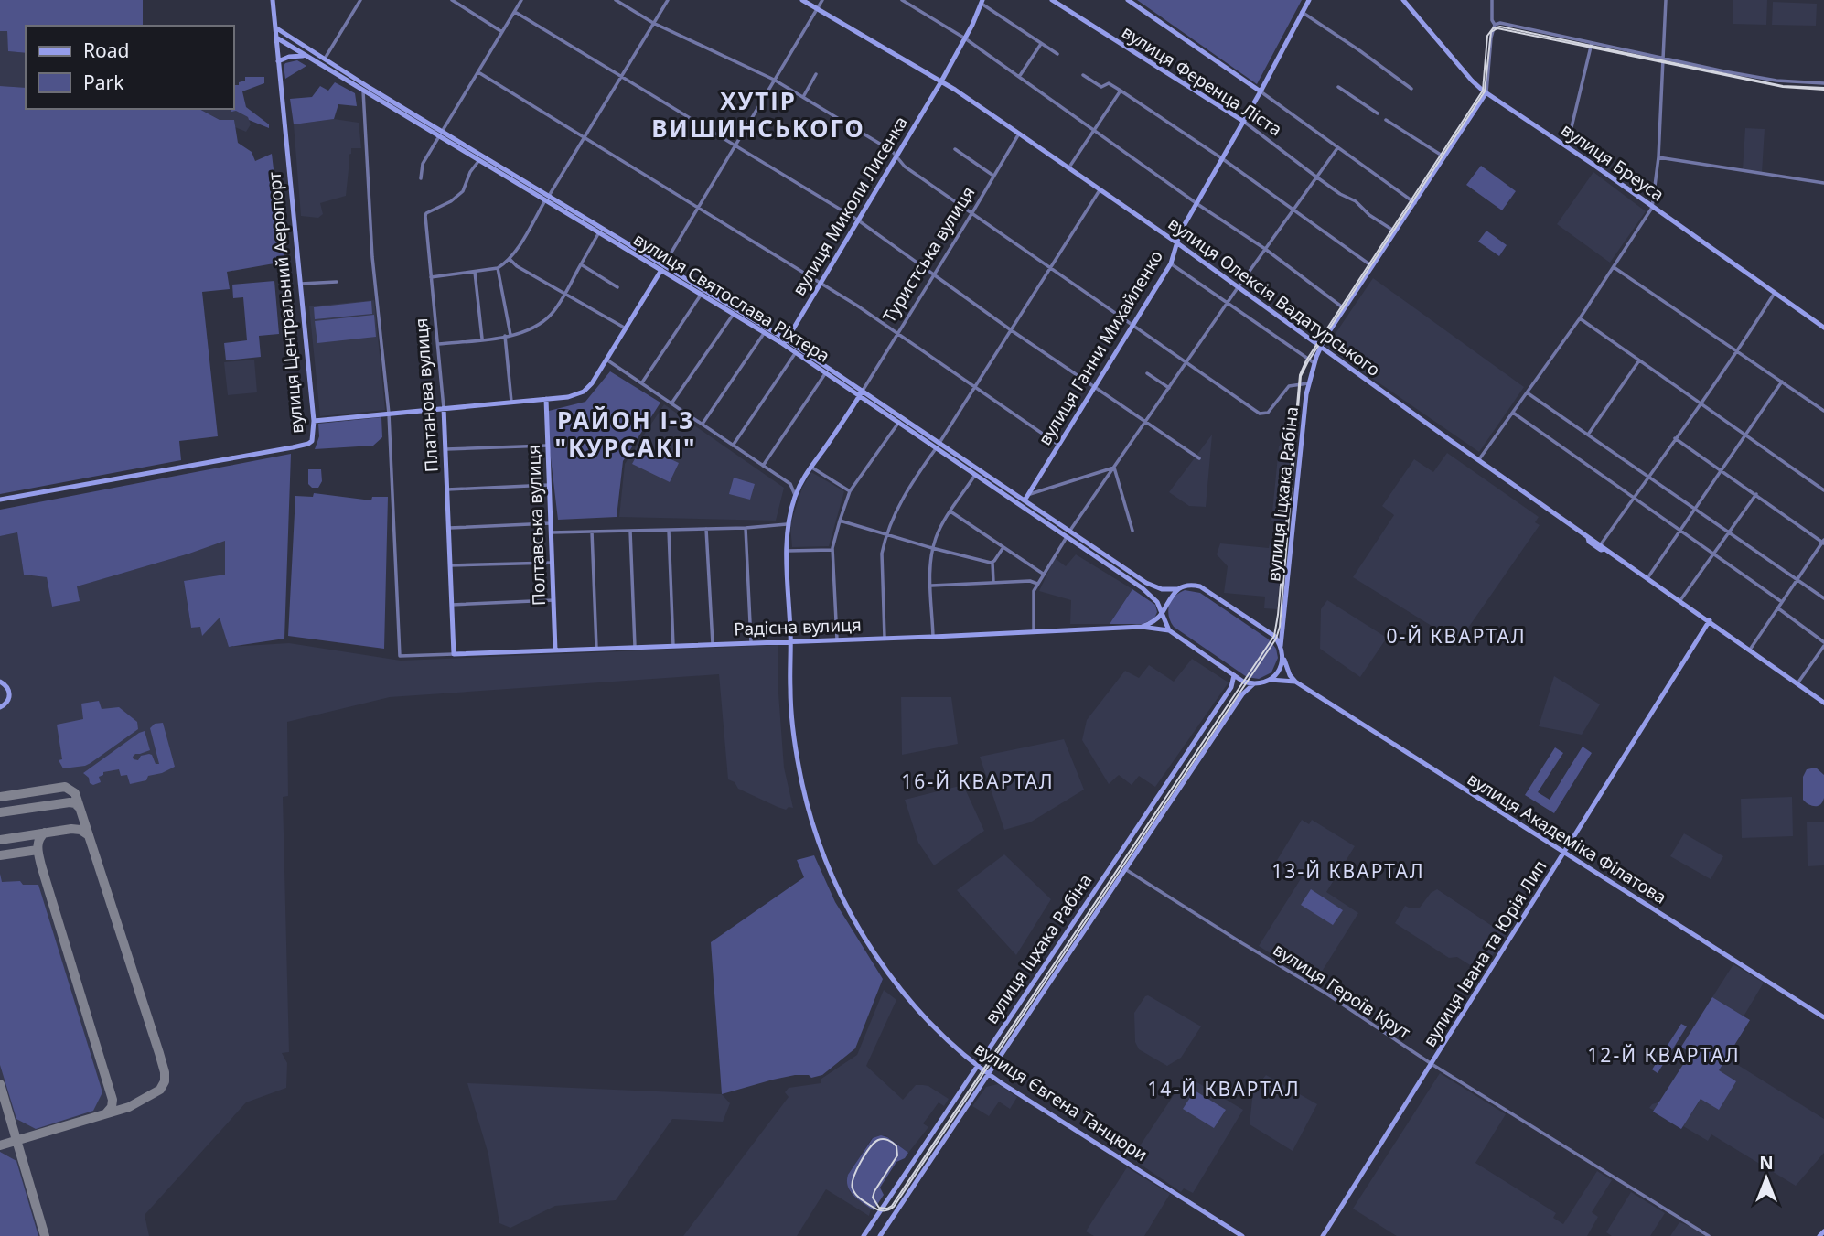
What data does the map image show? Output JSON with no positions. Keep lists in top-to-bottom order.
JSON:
{
  "streets": {
    "street": [
      "вулиця Ференца Ліста",
      "вулиця Бреуса",
      "вулиця Миколи Лисенка",
      "Туристська вулиця",
      "вулиця Олексія Вадатурського",
      "вулиця Святослава Ріхтера",
      "вулиця Центральний Аеропорт",
      "вулиця Ганни Михайленко",
      "Платанова вулиця",
      "вулиця Іцхака Рабіна",
      "Полтавська вулиця",
      "Радісна вулиця",
      "вулиця Академіка Філатова",
      "вулиця Івана та Юрія Лип",
      "вулиця Героїв Крут",
      "вулиця Євгена Танцюри"
    ]
  },
  "crossings": [
    ["вулиця Ференца Ліста", "вулиця Ганни Михайленко"],
    ["вулиця Ференца Ліста", "вулиця Іцхака Рабіна"],
    ["вулиця Бреуса", "вулиця Іцхака Рабіна"],
    ["вулиця Миколи Лисенка", "вулиця Олексія Вадатурського"],
    ["вулиця Миколи Лисенка", "вулиця Святослава Ріхтера"],
    ["Туристська вулиця", "вулиця Олексія Вадатурського"],
    ["Туристська вулиця", "вулиця Святослава Ріхтера"],
    ["Туристська вулиця", "Радісна вулиця"],
    ["Туристська вулиця", "вулиця Євгена Танцюри"],
    ["вулиця Олексія Вадатурського", "вулиця Ганни Михайленко"],
    ["вулиця Олексія Вадатурського", "вулиця Іцхака Рабіна"],
    ["вулиця Олексія Вадатурського", "вулиця Івана та Юрія Лип"],
    ["вулиця Святослава Ріхтера", "вулиця Центральний Аеропорт"],
    ["вулиця Святослава Ріхтера", "вулиця Ганни Михайленко"],
    ["вулиця Святослава Ріхтера", "Платанова вулиця"],
    ["вулиця Святослава Ріхтера", "вулиця Іцхака Рабіна"],
    ["Платанова вулиця", "Радісна вулиця"],
    ["вулиця Іцхака Рабіна", "вулиця Героїв Крут"],
    ["вулиця Іцхака Рабіна", "вулиця Євгена Танцюри"],
    ["Полтавська вулиця", "Радісна вулиця"],
    ["Радісна вулиця", "вулиця Євгена Танцюри"],
    ["вулиця Академіка Філатова", "вулиця Івана та Юрія Лип"],
    ["вулиця Івана та Юрія Лип", "вулиця Героїв Крут"]
  ],
  "districts": [
    "ХУТІР ВИШИНСЬКОГО",
    "РАЙОН І-3 \"КУРСАКІ\"",
    "0-Й КВАРТАЛ",
    "16-Й КВАРТАЛ",
    "13-Й КВАРТАЛ",
    "12-Й КВАРТАЛ",
    "14-Й КВАРТАЛ"
  ],
  "legend": ["Road", "Park"],
  "north": "top"
}
